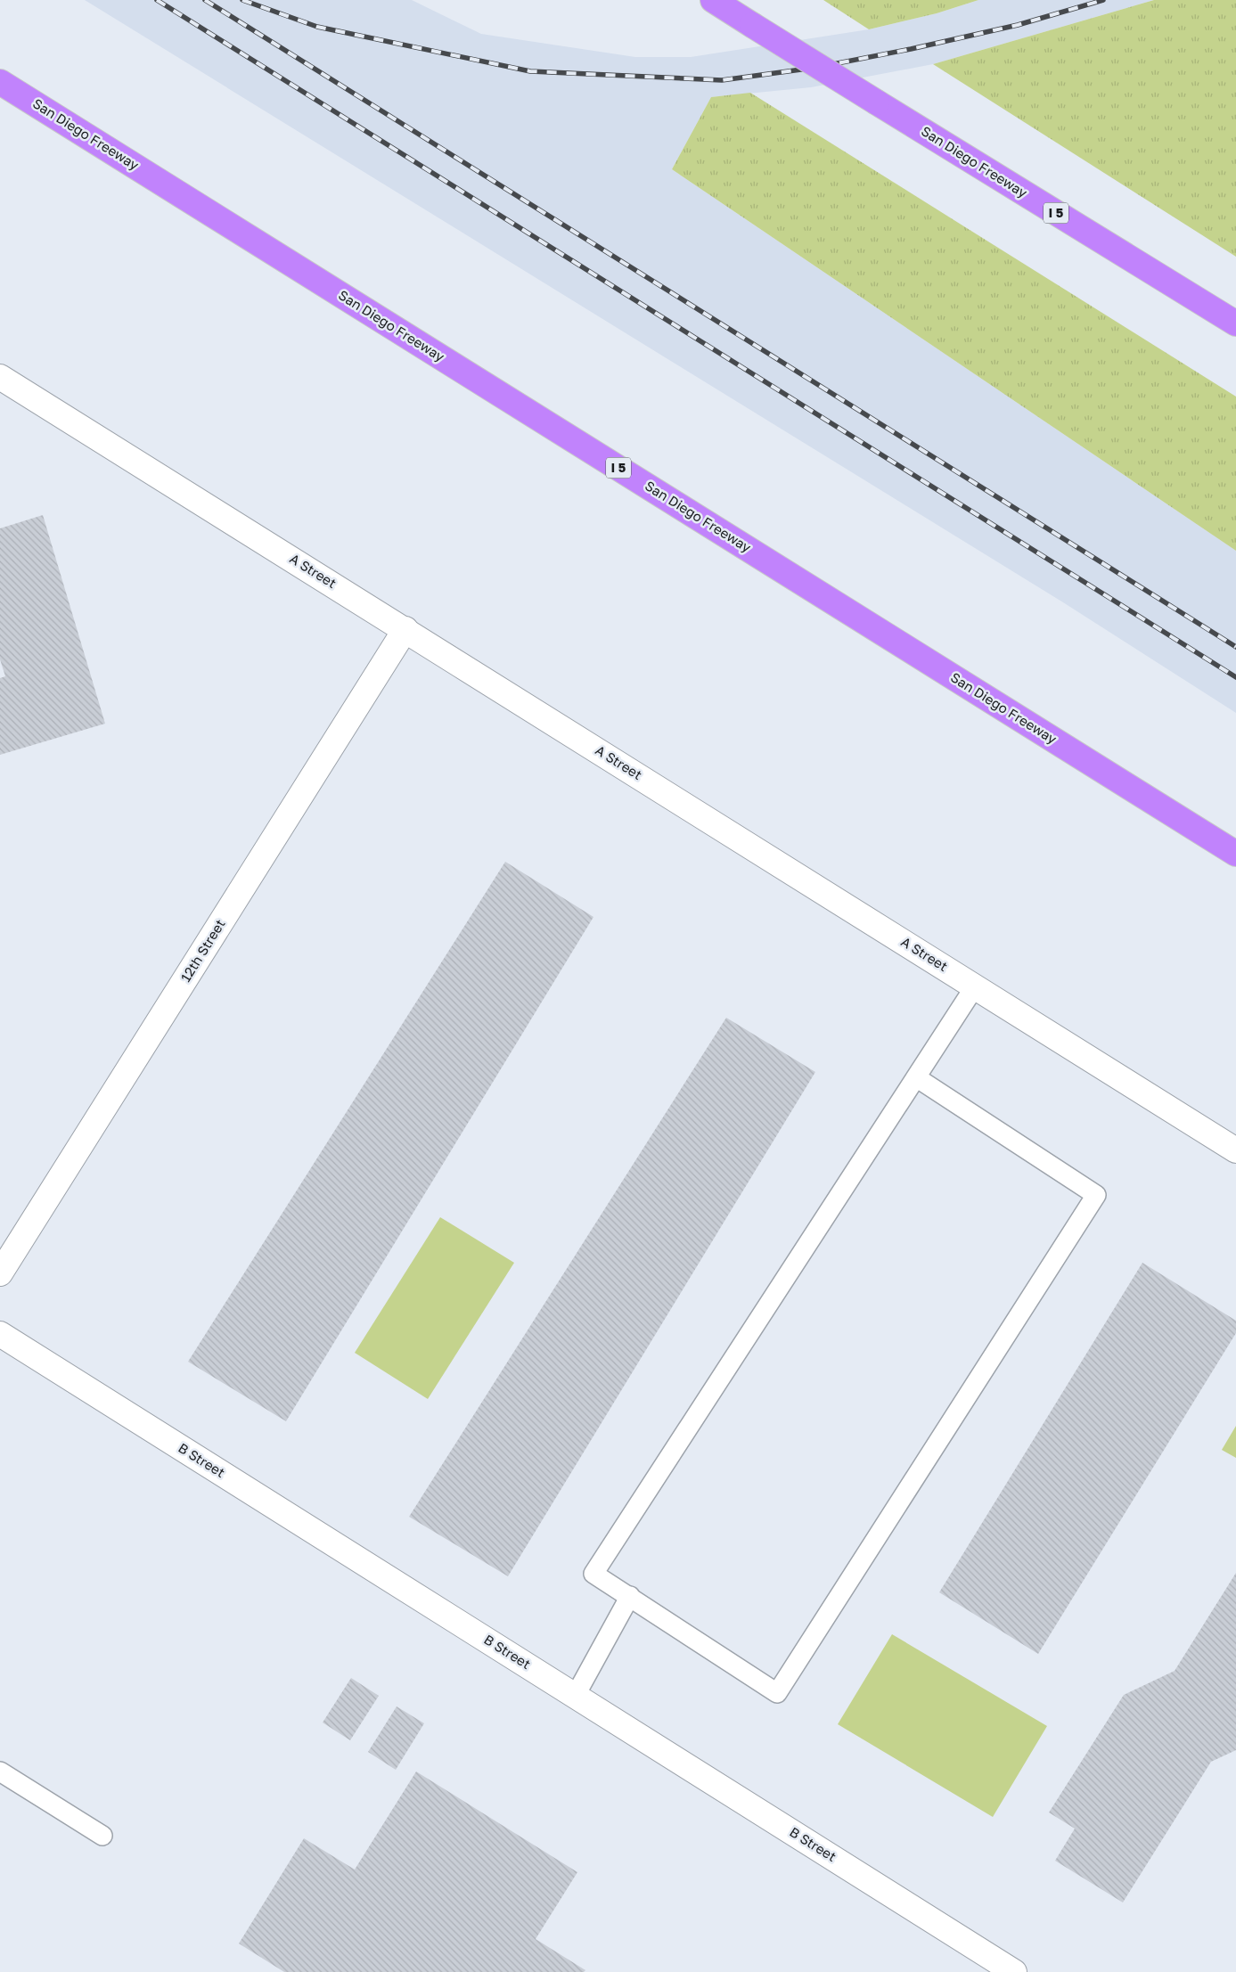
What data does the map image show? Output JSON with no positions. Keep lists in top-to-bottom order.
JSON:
{
  "streets": {
    "highway": ["San Diego Freeway", "I 5"],
    "street": ["A Street", "12th Street", "B Street"]
  },
  "crossings": [
    ["A Street", "12th Street"]
  ]
}
